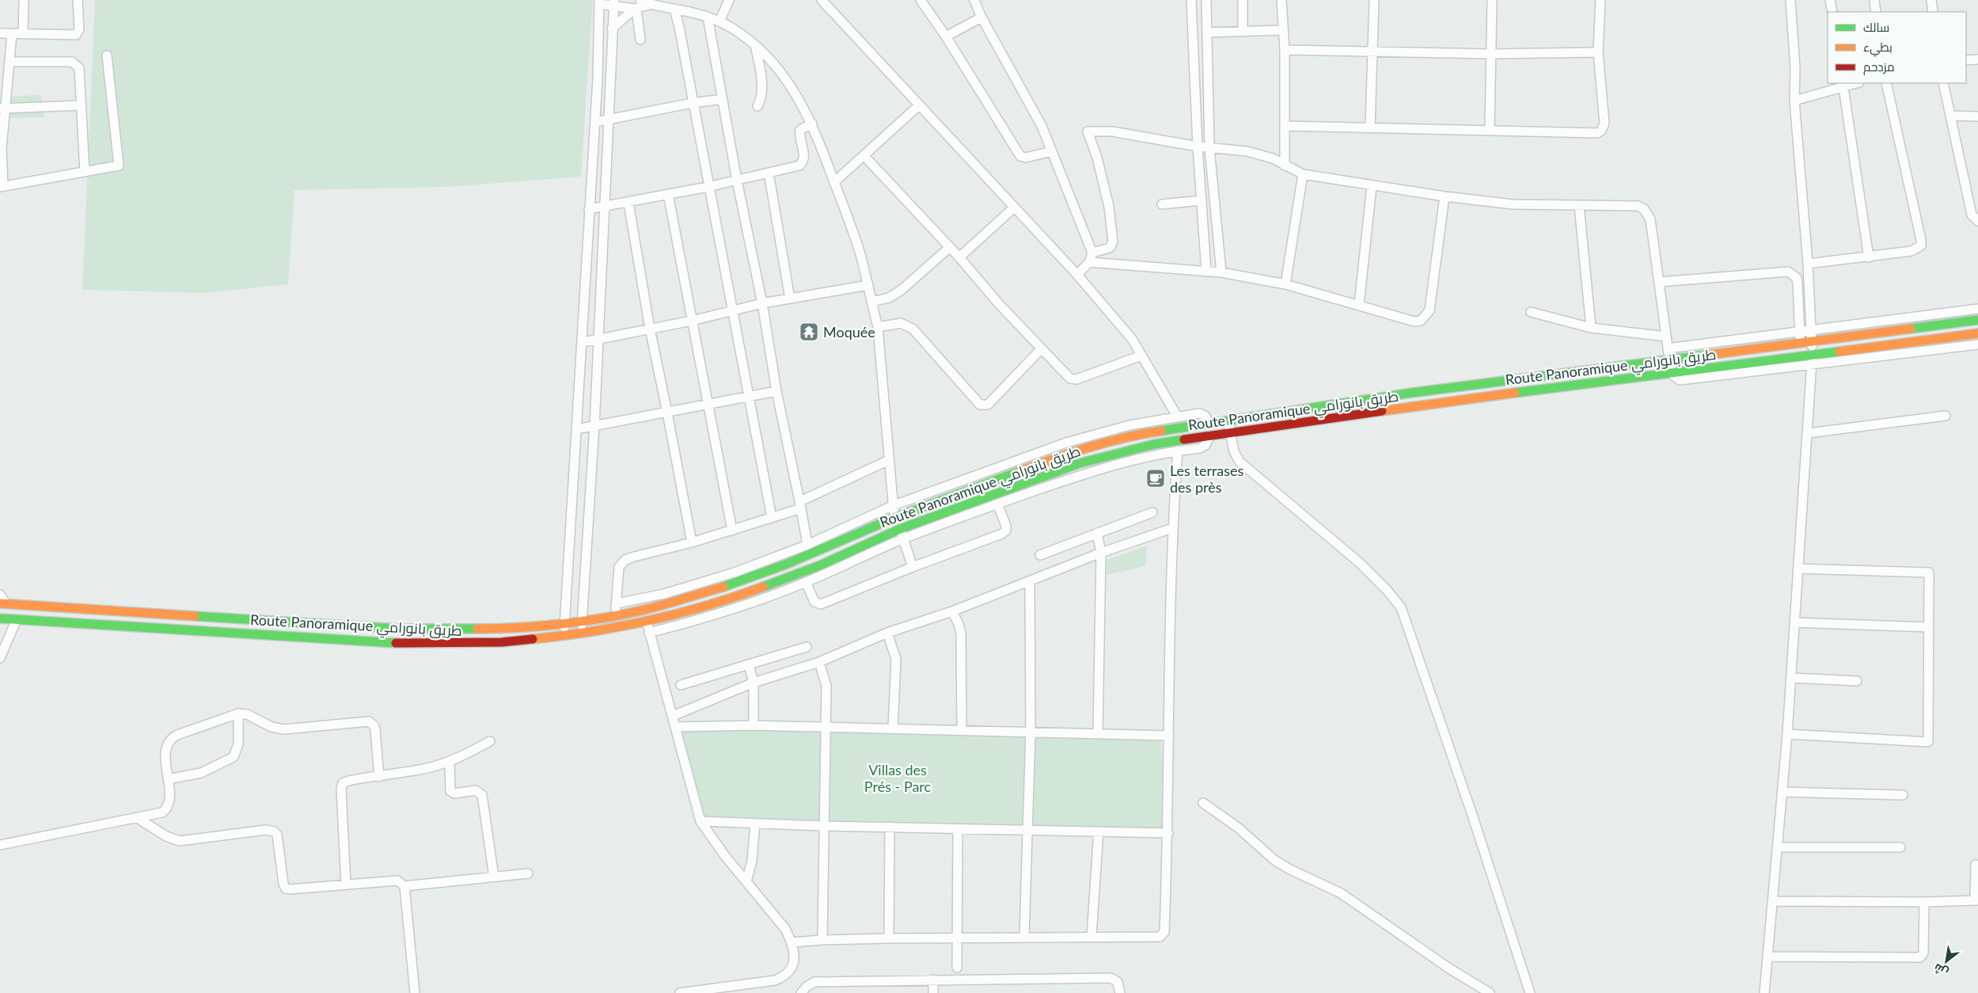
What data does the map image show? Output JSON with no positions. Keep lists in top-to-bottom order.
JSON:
{
  "streets": {
    "street": ["Route Panoramique طريق بانورامي"]
  },
  "parks": ["Villas des Prés - Parc"],
  "places": {
    "temple": ["Moquée"],
    "cafe": ["Les terrases des près"]
  },
  "legend": ["سالك", "بطيء", "مزدحم"],
  "north": "bottom left"
}
